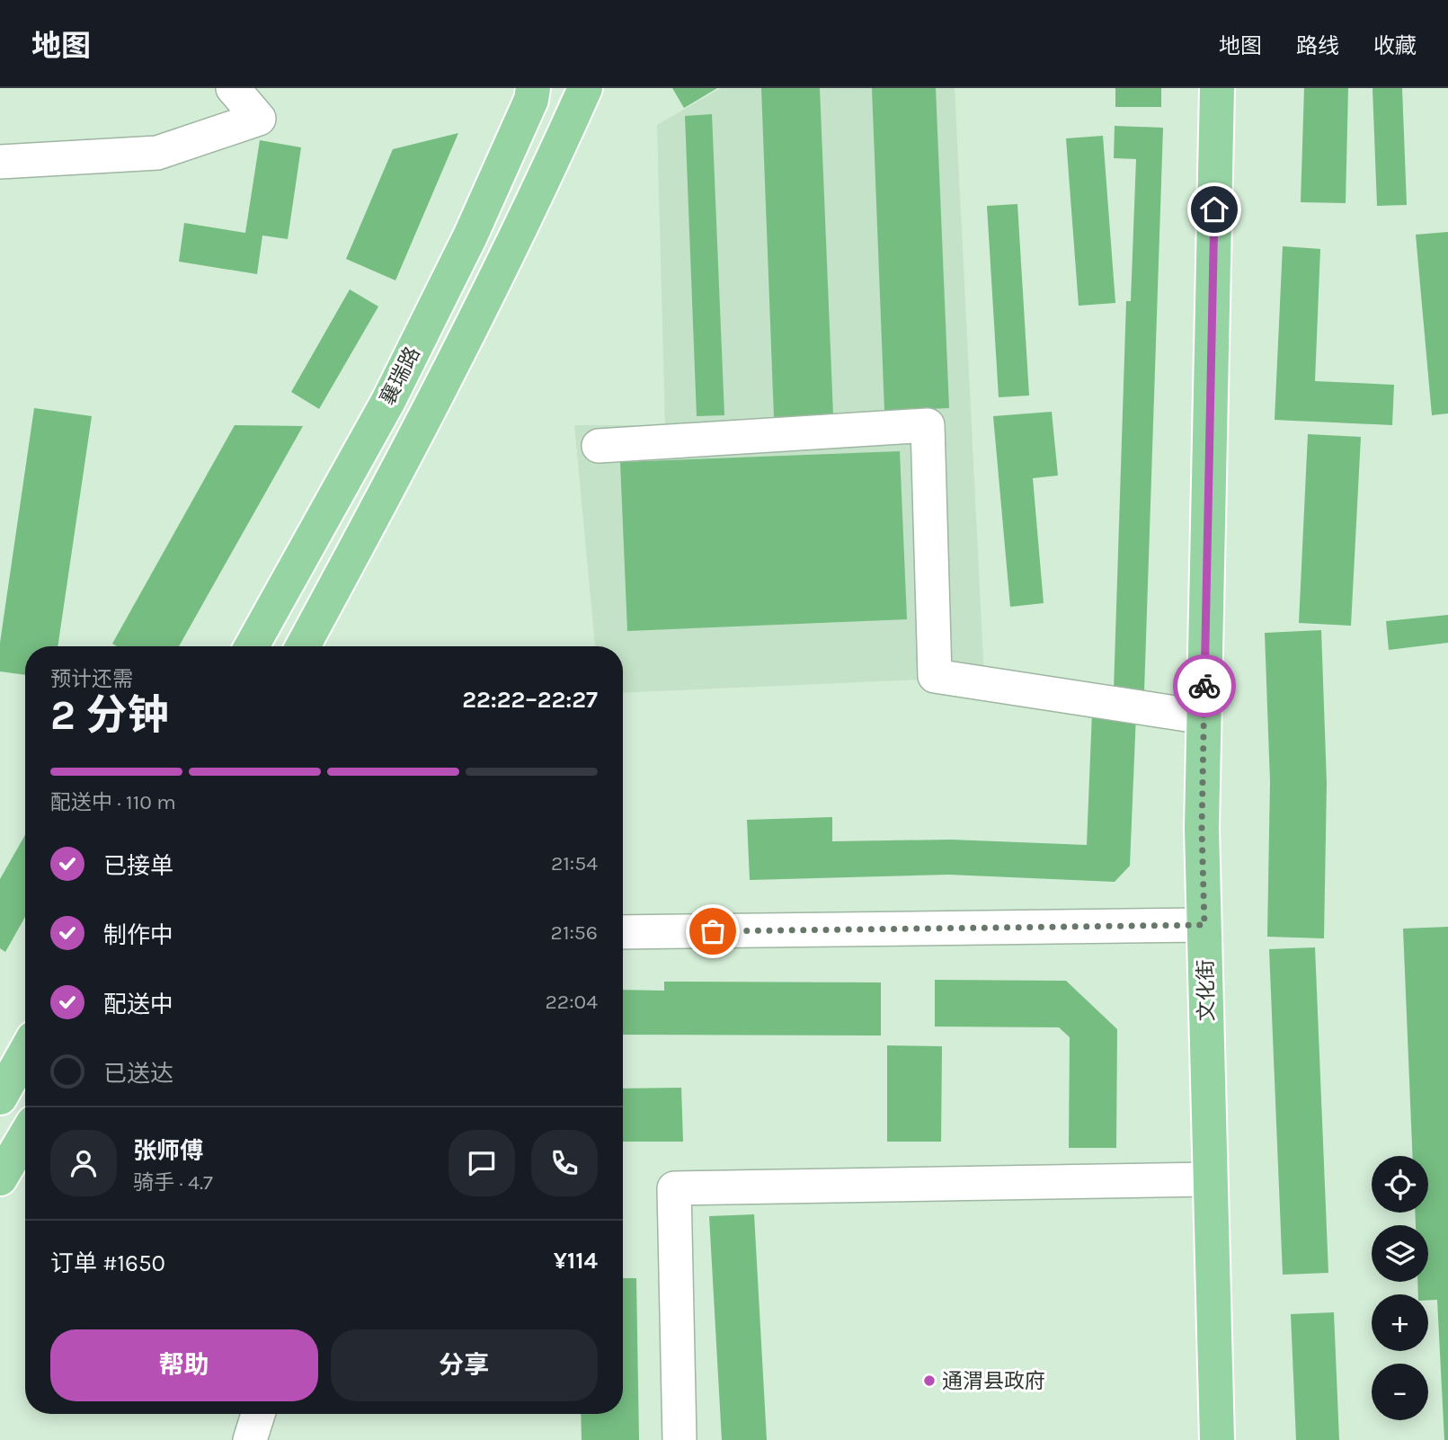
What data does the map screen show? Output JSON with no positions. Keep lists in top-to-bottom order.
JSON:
{
  "streets": {
    "main road": ["襄瑞路", "文化街"]
  },
  "places": ["通渭县政府"],
  "page": {
    "header": "地图",
    "nav": ["地图", "路线", "收藏"],
    "heading": ["2 分钟", "预计还需", "22:22–22:27"],
    "panel": [
      "张师傅",
      "骑手 · 4.7",
      "订单 #1650",
      "¥114"
    ],
    "bar": "配送中 · 110 m",
    "list": [
      ["已接单", "21:54"],
      ["制作中", "21:56"],
      ["配送中", "22:04"],
      "已送达"
    ],
    "map_buttons": ["+", "−"],
    "buttons": ["帮助", "分享"]
  }
}
